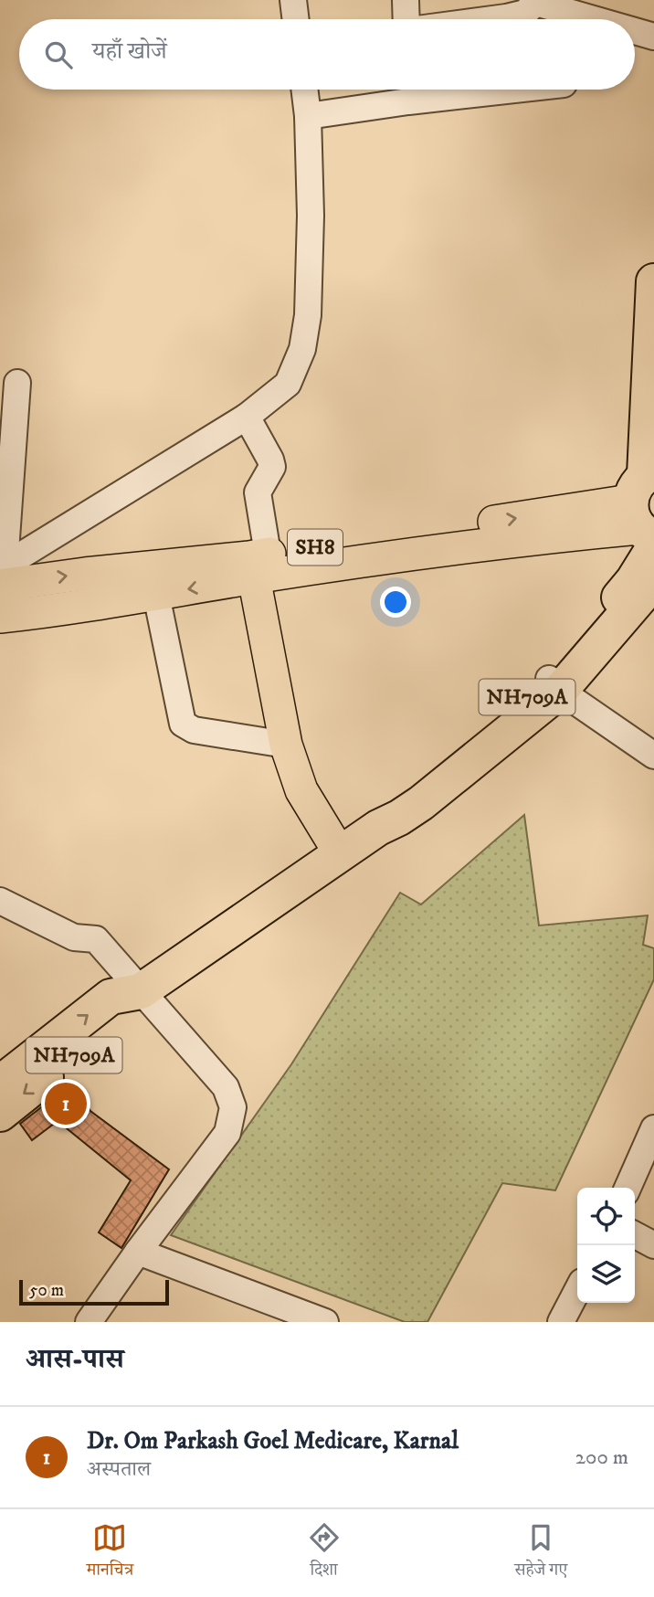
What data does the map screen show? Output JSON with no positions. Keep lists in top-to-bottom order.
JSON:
{
  "streets": {
    "highway": ["NH709A"],
    "main road": ["SH8"]
  },
  "crossings": [
    ["SH8", "NH709A"]
  ],
  "scale_bar": "50 m",
  "page": {
    "search": "यहाँ खोजें",
    "pins": "1",
    "scale": "50 m",
    "heading": "आस-पास",
    "list": [
      {
        "mark": "1",
        "name": "Dr. Om Parkash Goel Medicare, Karnal",
        "note": "अस्पताल",
        "value": "200 m"
      }
    ],
    "nav": ["मानचित्र", "दिशा", "सहेजे गए"]
  }
}
